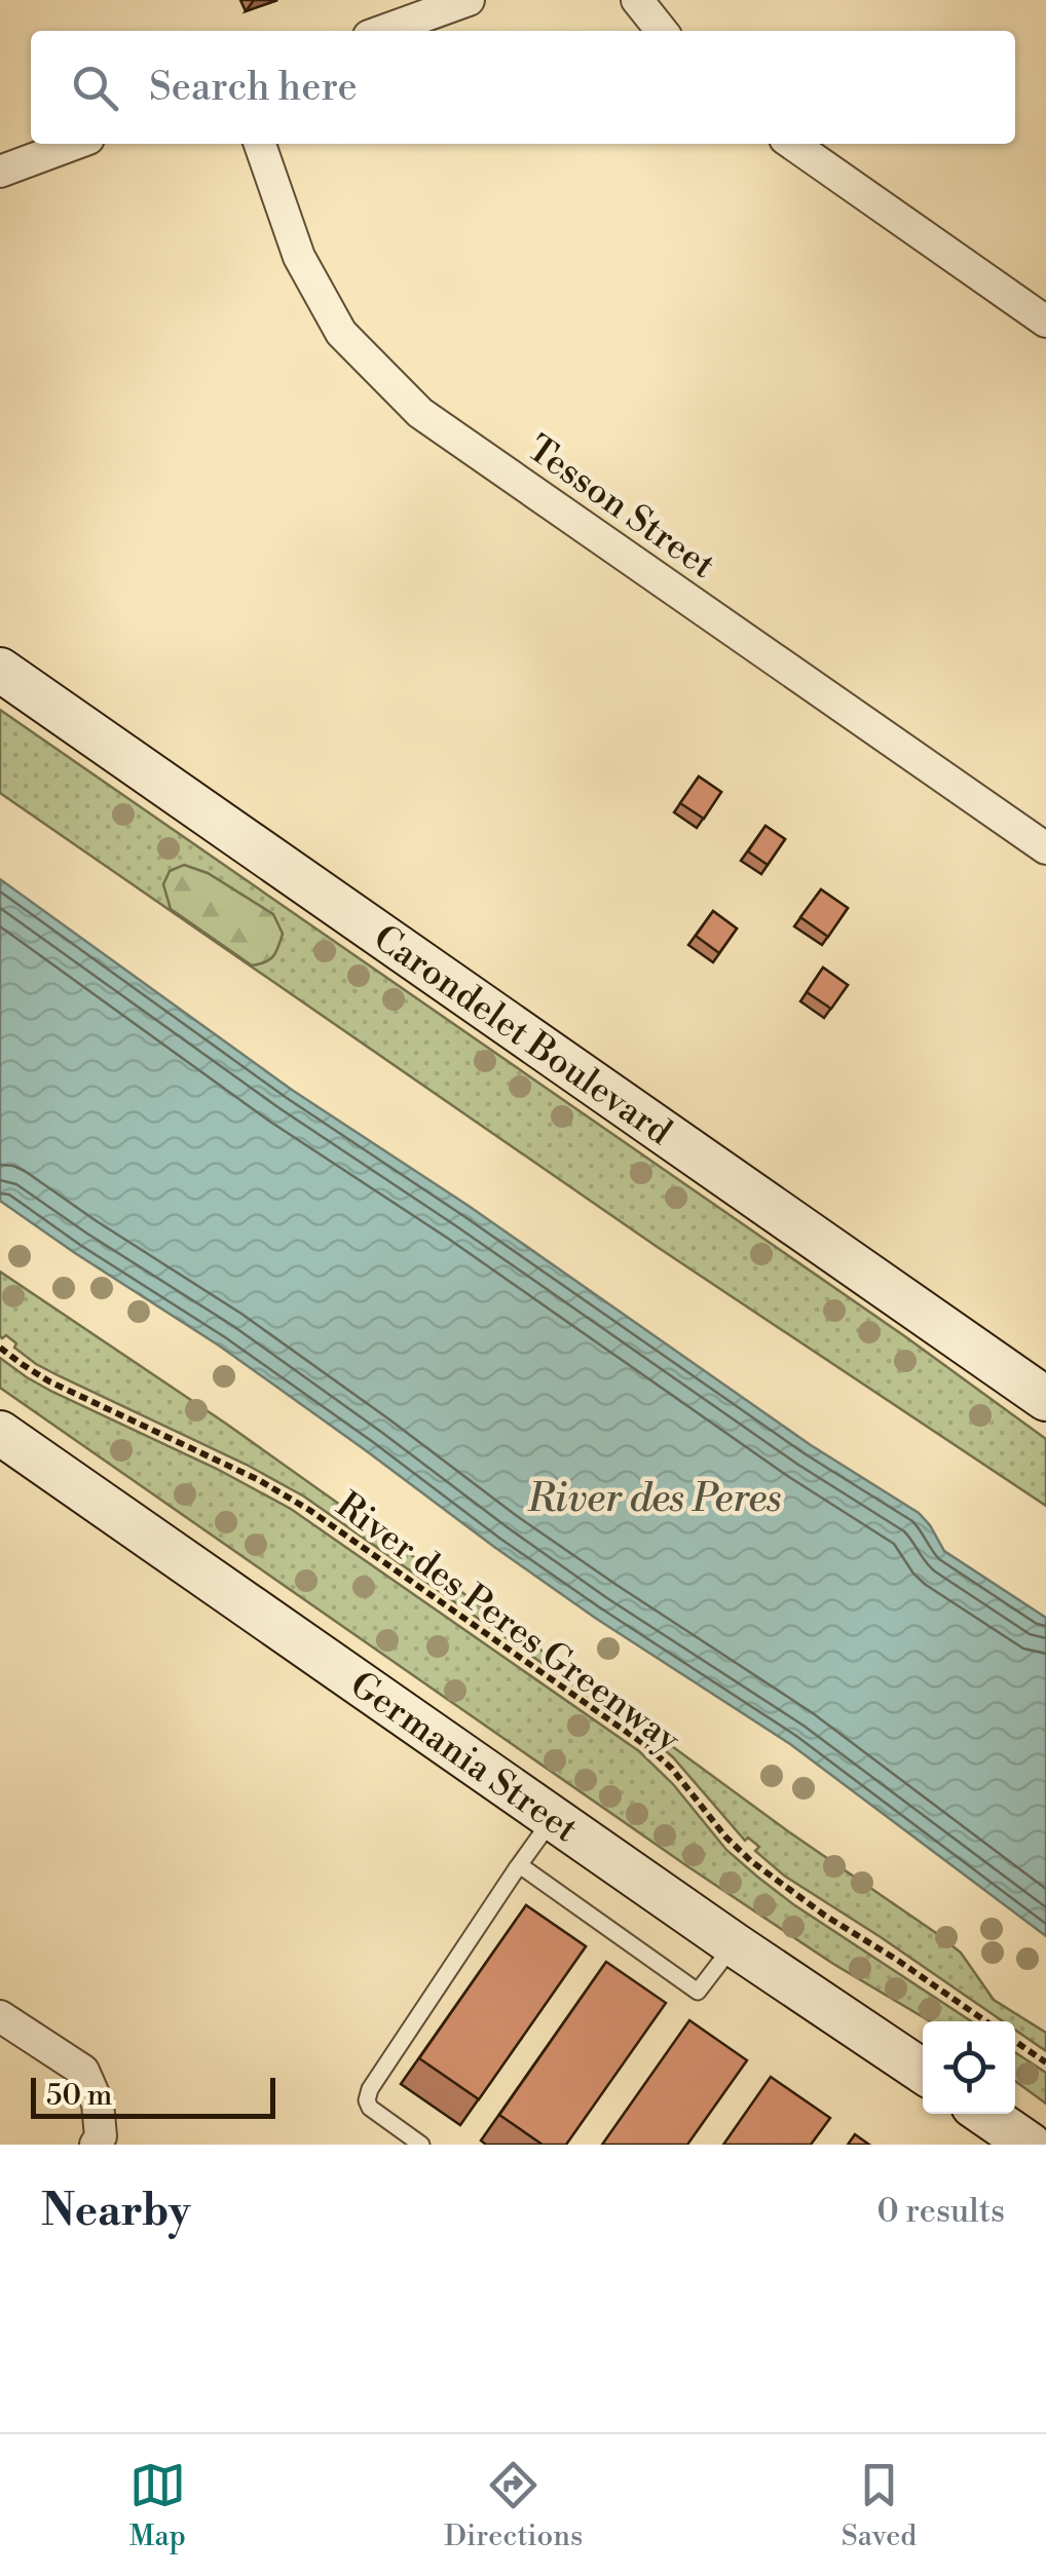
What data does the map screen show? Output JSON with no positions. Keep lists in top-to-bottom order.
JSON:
{
  "streets": {
    "main road": ["Carondelet Boulevard", "Germania Street"],
    "street": ["Tesson Street"],
    "path": ["River des Peres Greenway"]
  },
  "water": ["River des Peres"],
  "scale_bar": "50 m",
  "page": {
    "search": "Search here",
    "scale": "50 m",
    "heading": ["Nearby", "0 results"],
    "nav": ["Map", "Directions", "Saved"]
  }
}
